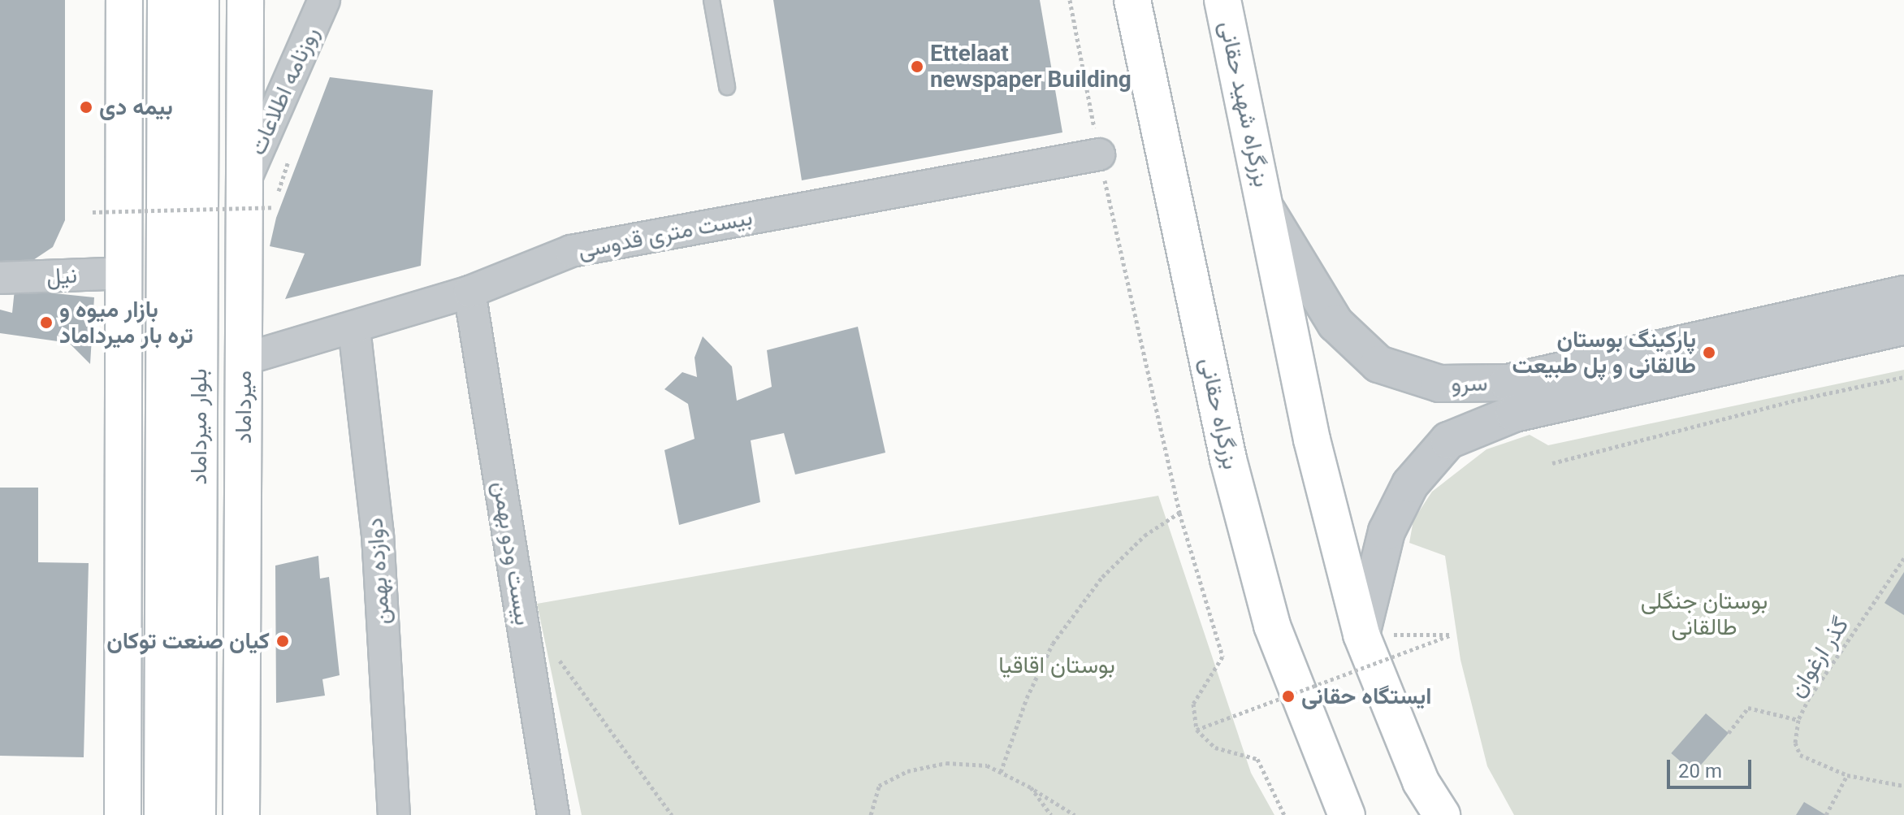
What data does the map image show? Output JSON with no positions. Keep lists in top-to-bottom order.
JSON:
{
  "streets": {
    "main road": [
      "بزرگراه شهید حقانی",
      "میرداماد",
      "بزرگراه حقانی",
      "بلوار میرداماد"
    ],
    "street": [
      "روزنامه اطلاعات",
      "بیست متری قدوسی",
      "نیل",
      "سرو",
      "بیست ودو بهمن",
      "دوازده بهمن"
    ],
    "path": ["گذر ارغوان"]
  },
  "crossings": [
    ["روزنامه اطلاعات", "میرداماد"],
    ["بزرگراه شهید حقانی", "سرو"],
    ["بیست متری قدوسی", "میرداماد"],
    ["بیست متری قدوسی", "بیست ودو بهمن"],
    ["بیست متری قدوسی", "دوازده بهمن"]
  ],
  "parks": ["بوستان جنگلی طالقانی", "بوستان اقاقیا"],
  "places": [
    "Ettelaat newspaper Building",
    "بیمه دی",
    "بازار میوه و تره بار میرداماد",
    "پارکینگ بوستان طالقانی و پل طبیعت",
    "کیان صنعت توکان",
    "ایستگاه حقانی"
  ],
  "scale_bar": "20 m"
}
